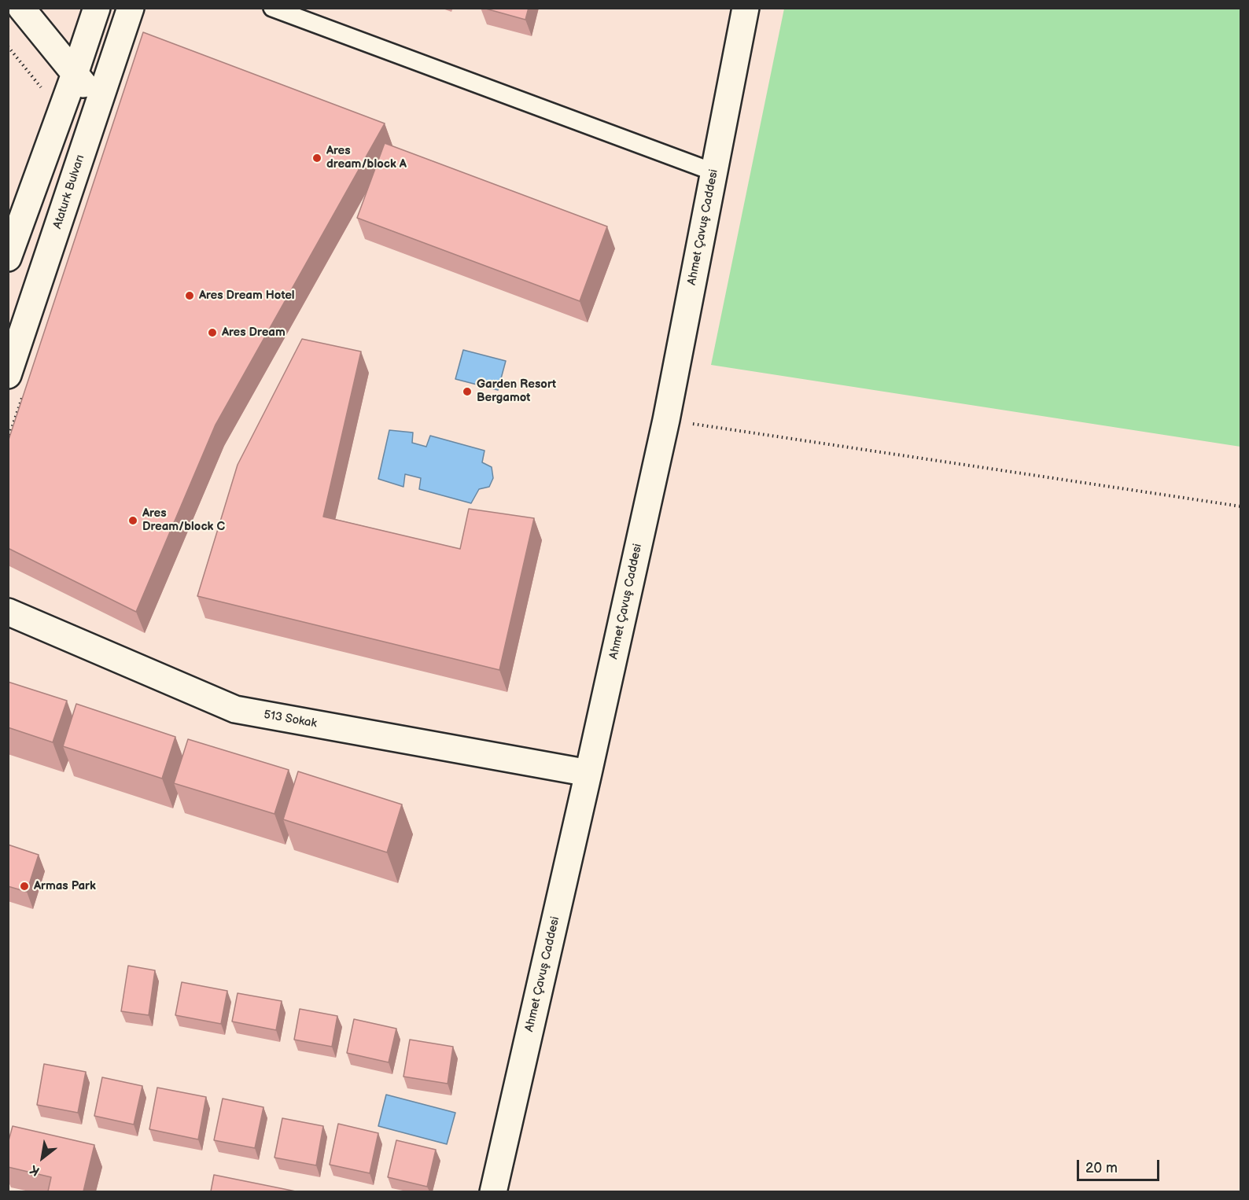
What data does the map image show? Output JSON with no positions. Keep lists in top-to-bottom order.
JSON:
{
  "streets": {
    "street": ["Ataturk Bulvarı", "Ahmet Çavuş Caddesi", "513 Sokak"]
  },
  "crossings": [
    ["Ahmet Çavuş Caddesi", "513 Sokak"]
  ],
  "places": [
    "Ares dream/block A",
    "Ares Dream Hotel",
    "Ares Dream",
    "Garden Resort Bergamot",
    "Ares Dream/block C",
    "Armas Park"
  ],
  "scale_bar": "20 m",
  "north": "bottom left"
}
